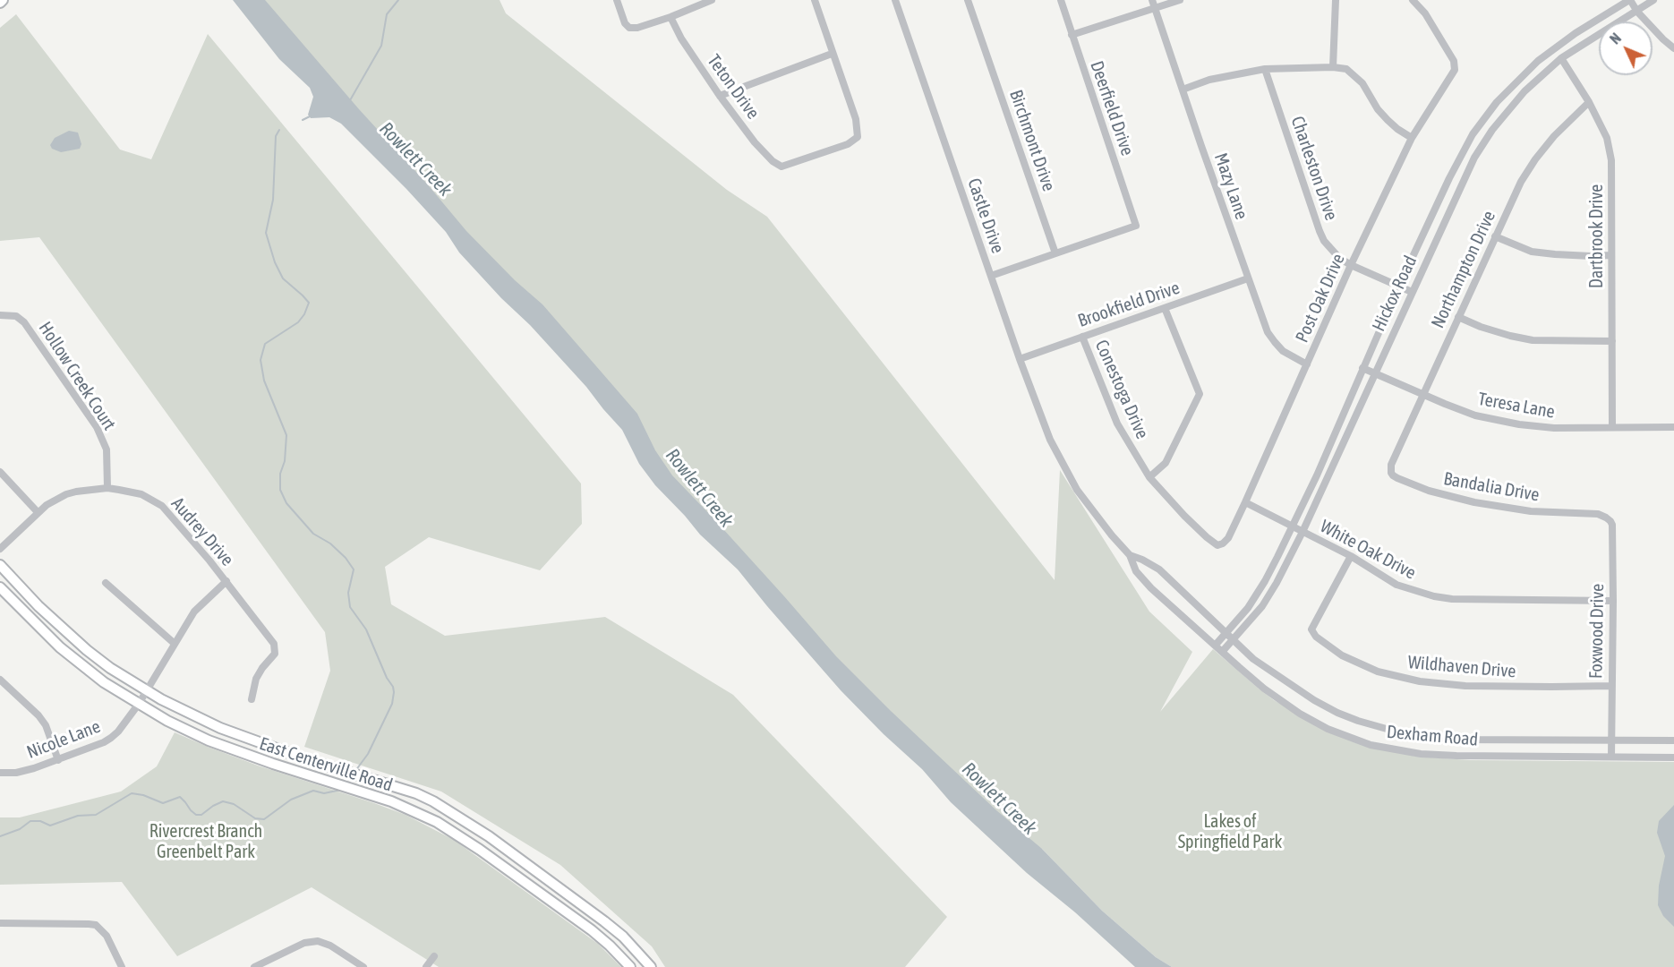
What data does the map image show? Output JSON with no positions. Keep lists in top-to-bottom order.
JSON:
{
  "streets": {
    "main road": ["East Centerville Road"],
    "street": [
      "Teton Drive",
      "Deerfield Drive",
      "Birchmont Drive",
      "Charleston Drive",
      "Mazy Lane",
      "Castle Drive",
      "Dartbrook Drive",
      "Northampton Drive",
      "Hickox Road",
      "Post Oak Drive",
      "Brookfield Drive",
      "Hollow Creek Court",
      "Conestoga Drive",
      "Teresa Lane",
      "Bandalia Drive",
      "Audrey Drive",
      "White Oak Drive",
      "Foxwood Drive",
      "Wildhaven Drive",
      "Dexham Road",
      "Nicole Lane"
    ]
  },
  "crossings": [
    ["Deerfield Drive", "Birchmont Drive"],
    ["Charleston Drive", "Hickox Road"],
    ["Charleston Drive", "Post Oak Drive"],
    ["Mazy Lane", "Post Oak Drive"],
    ["Mazy Lane", "Brookfield Drive"],
    ["Castle Drive", "Brookfield Drive"],
    ["Castle Drive", "Dexham Road"],
    ["Dartbrook Drive", "Northampton Drive"],
    ["Dartbrook Drive", "Hickox Road"],
    ["Dartbrook Drive", "Teresa Lane"],
    ["Northampton Drive", "Teresa Lane"],
    ["Northampton Drive", "Bandalia Drive"],
    ["Hickox Road", "Teresa Lane"],
    ["Hickox Road", "White Oak Drive"],
    ["Hickox Road", "Dexham Road"],
    ["Post Oak Drive", "Conestoga Drive"],
    ["Post Oak Drive", "White Oak Drive"],
    ["Brookfield Drive", "Conestoga Drive"],
    ["Hollow Creek Court", "Audrey Drive"],
    ["Bandalia Drive", "Foxwood Drive"],
    ["Audrey Drive", "Nicole Lane"],
    ["White Oak Drive", "Foxwood Drive"],
    ["White Oak Drive", "Wildhaven Drive"],
    ["Foxwood Drive", "Wildhaven Drive"],
    ["Foxwood Drive", "Dexham Road"],
    ["Nicole Lane", "East Centerville Road"]
  ],
  "water": ["Rowlett Creek"],
  "parks": ["Lakes of Springfield Park", "Rivercrest Branch Greenbelt Park"],
  "north": "top left"
}
